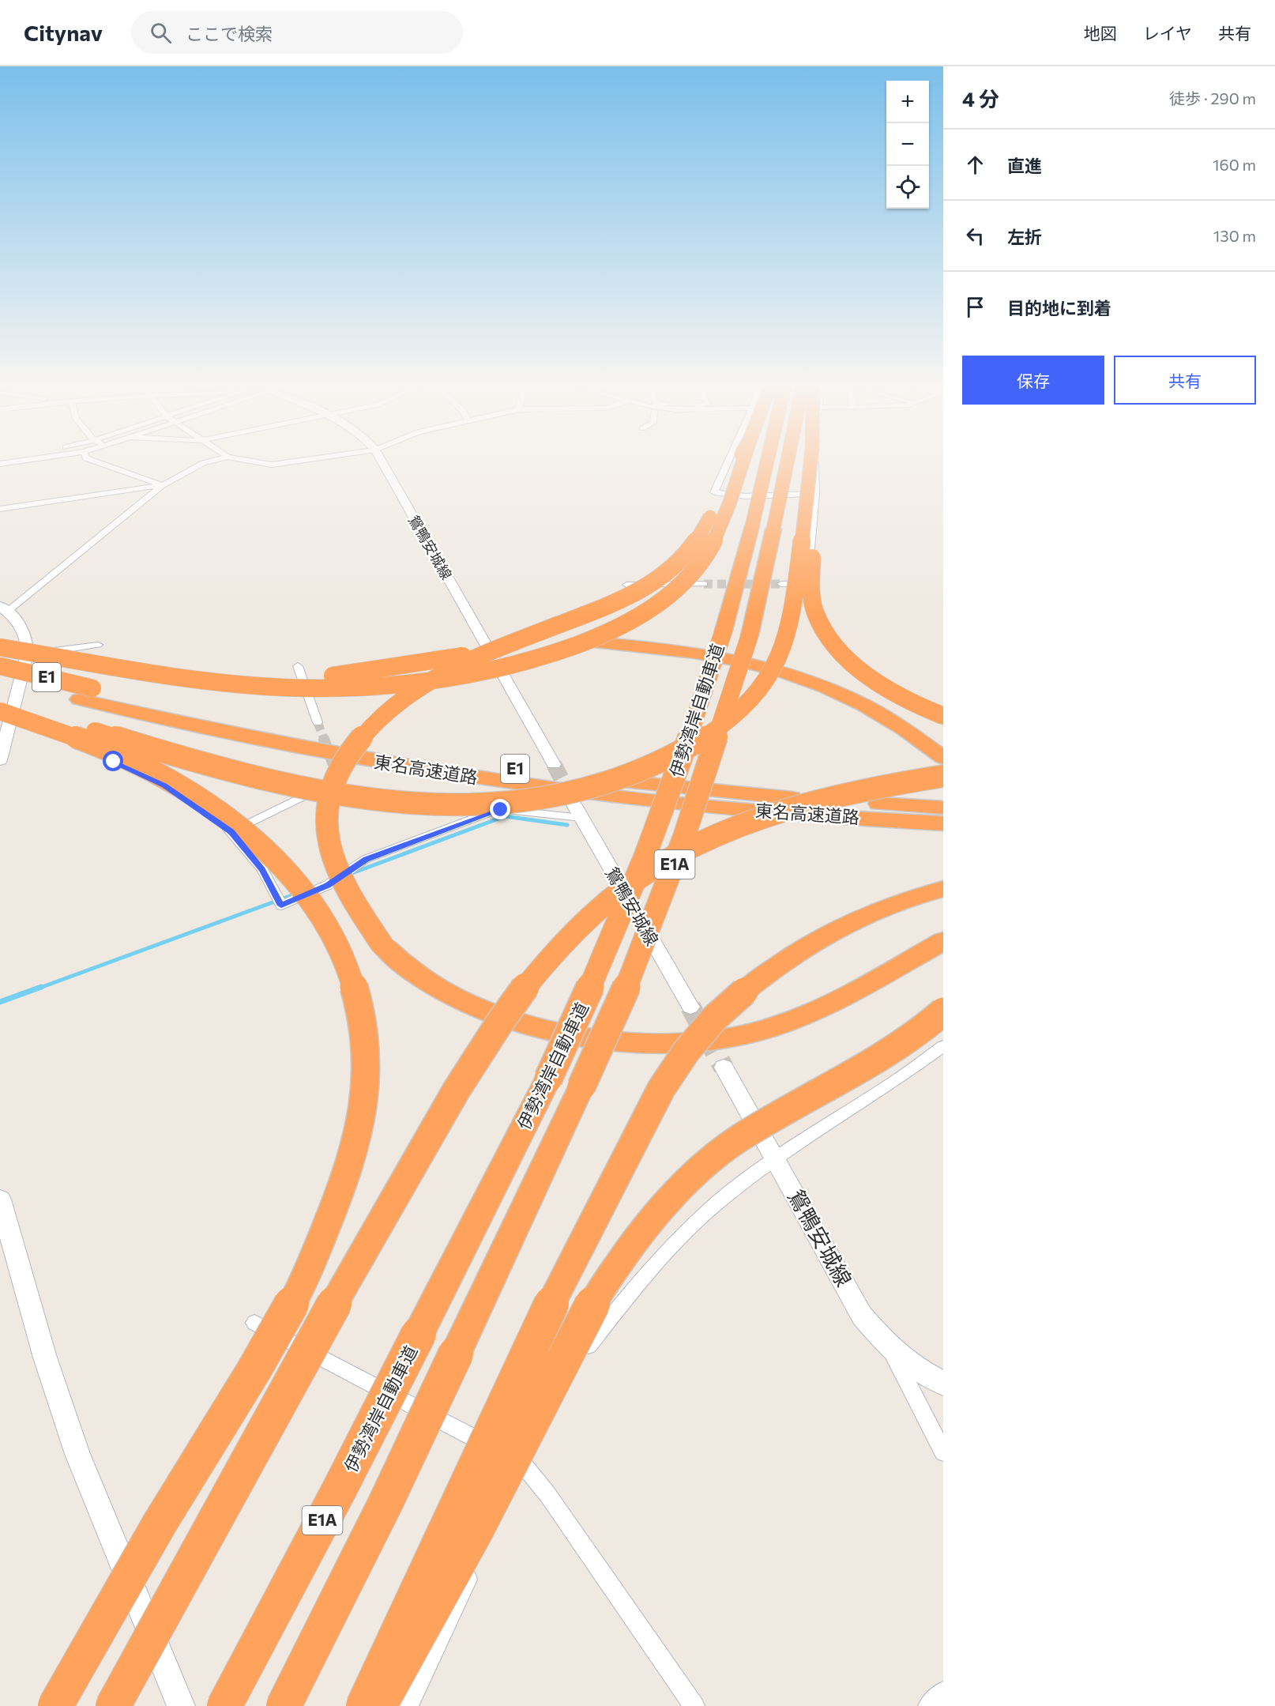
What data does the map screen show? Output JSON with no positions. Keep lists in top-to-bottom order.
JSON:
{
  "streets": {
    "highway": [
      "E1",
      "伊勢湾岸自動車道",
      "東名高速道路",
      "E1A"
    ],
    "main road": ["鴛鴨安城線"]
  },
  "page": {
    "header": "Citynav",
    "search": "ここで検索",
    "nav": ["地図", "レイヤ", "共有"],
    "heading": ["4 分", "徒歩 · 290 m"],
    "map_buttons": ["+", "−"],
    "list": [
      ["直進", "160 m"],
      ["左折", "130 m"],
      "目的地に到着"
    ],
    "buttons": ["保存", "共有"]
  }
}
